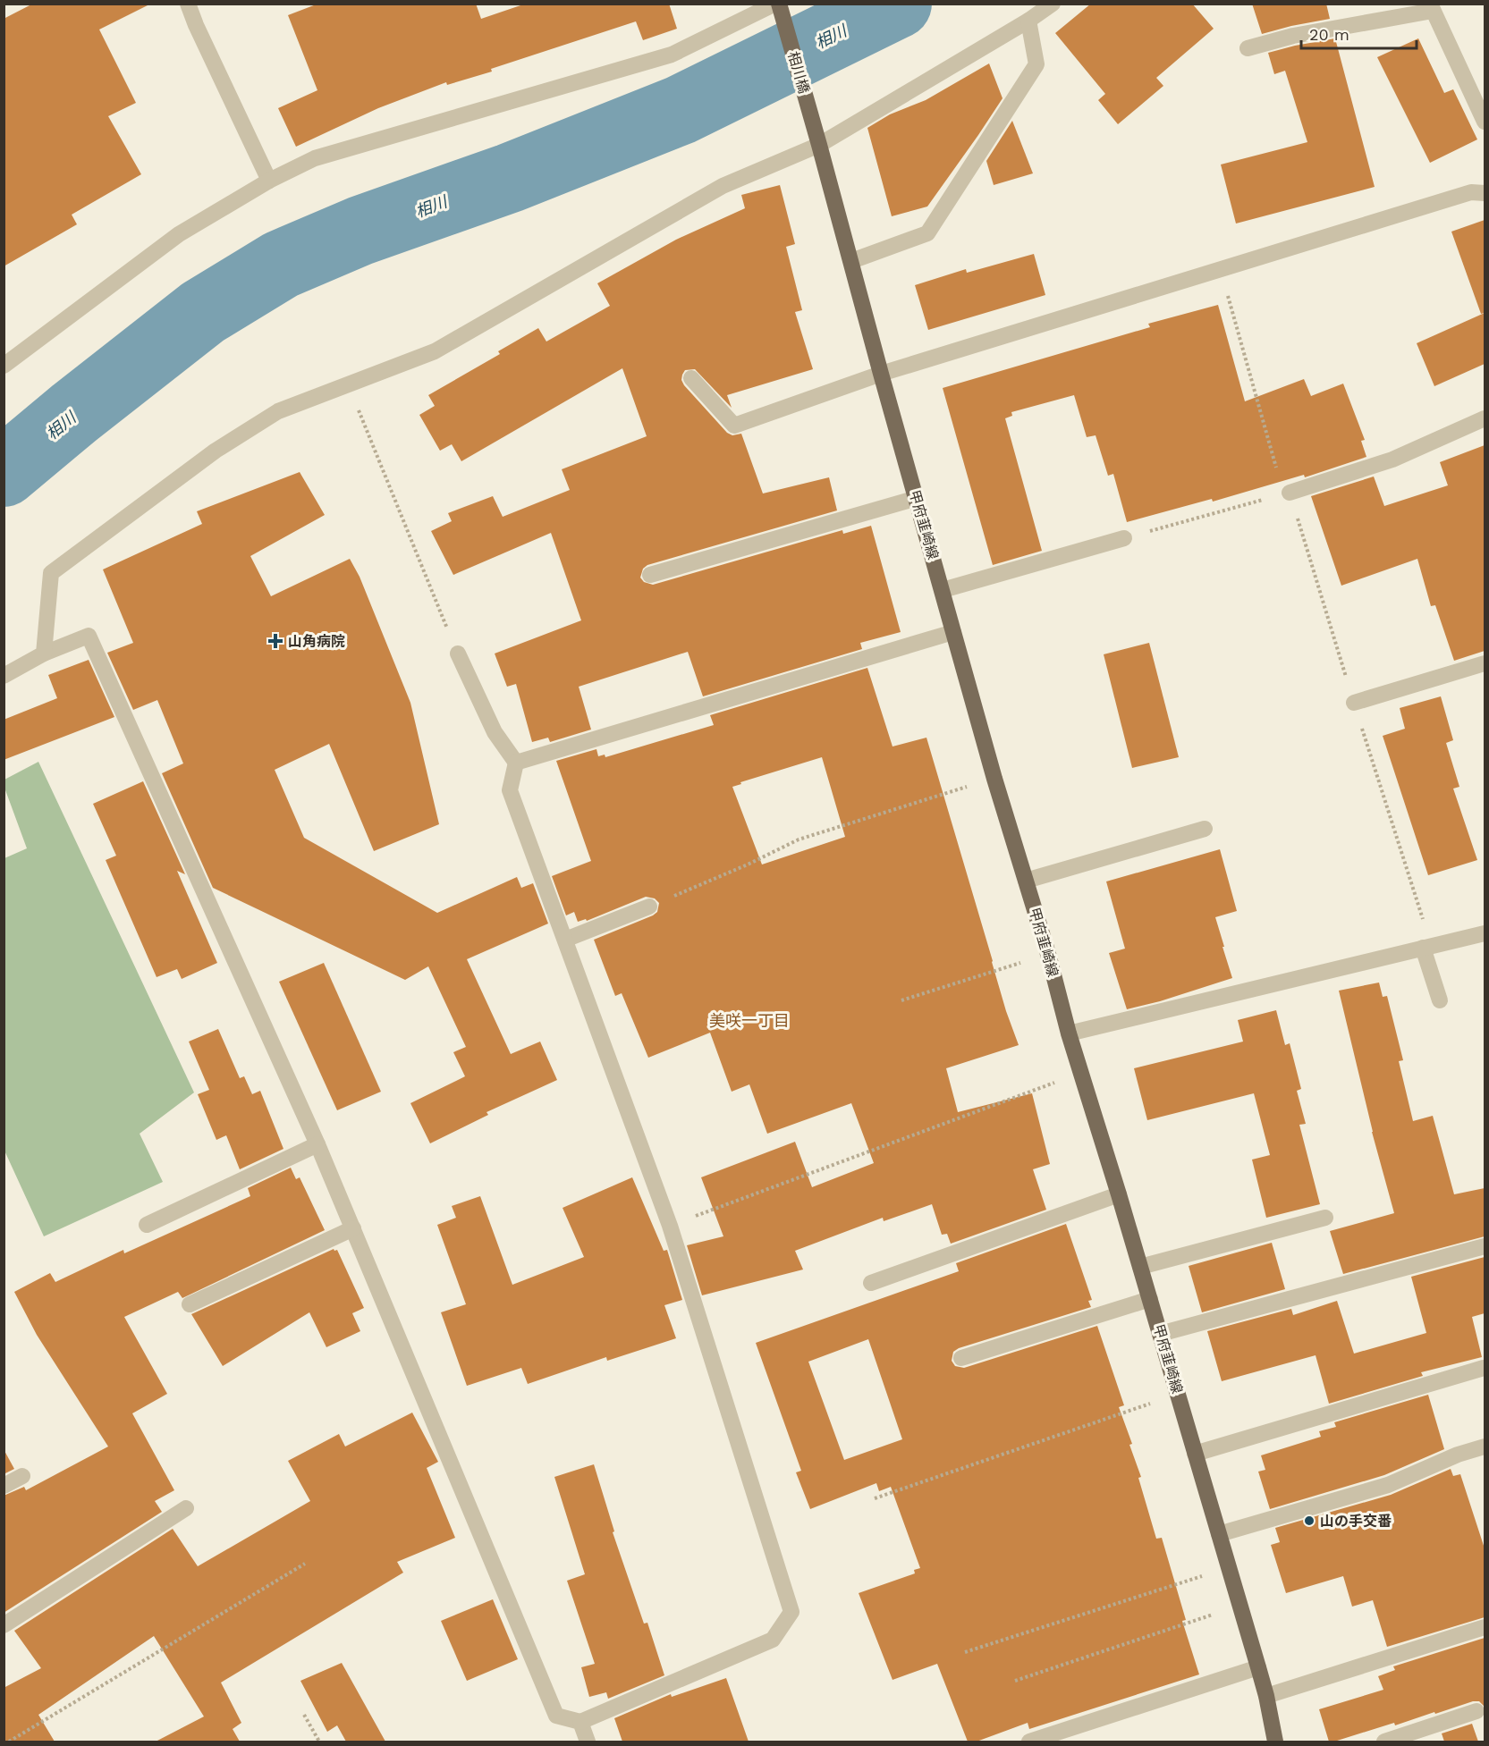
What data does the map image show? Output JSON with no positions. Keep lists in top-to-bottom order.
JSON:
{
  "streets": {
    "main road": ["相川橋", "甲府韮崎線"]
  },
  "crossings": [
    ["相川橋", "甲府韮崎線"]
  ],
  "districts": ["美咲一丁目"],
  "water": ["相川"],
  "places": {
    "health": ["山角病院"],
    "other": ["山の手交番"]
  },
  "scale_bar": "20 m"
}
